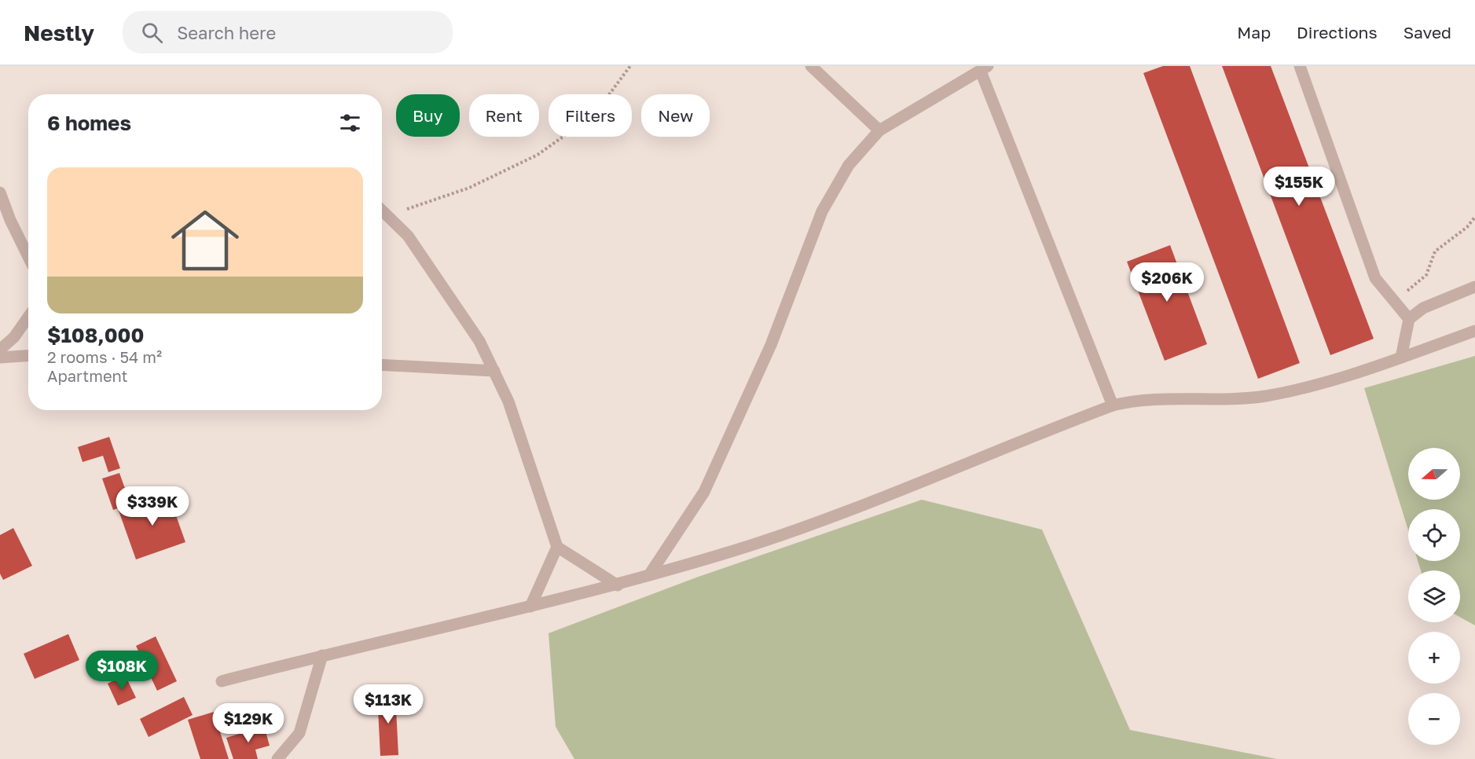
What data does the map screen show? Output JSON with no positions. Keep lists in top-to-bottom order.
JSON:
{
  "north": "left",
  "page": {
    "header": "Nestly",
    "search": "Search here",
    "nav": ["Map", "Directions", "Saved"],
    "chip": [
      "Buy",
      "Rent",
      "Filters",
      "New"
    ],
    "heading": "6 homes",
    "list": [
      {
        "name": "$108,000",
        "note": "2 rooms · 54 m² · Apartment"
      }
    ],
    "price": [
      "$155K",
      "$206K",
      "$339K",
      "$108K",
      "$113K",
      "$129K"
    ],
    "map_buttons": ["+", "−"]
  }
}
